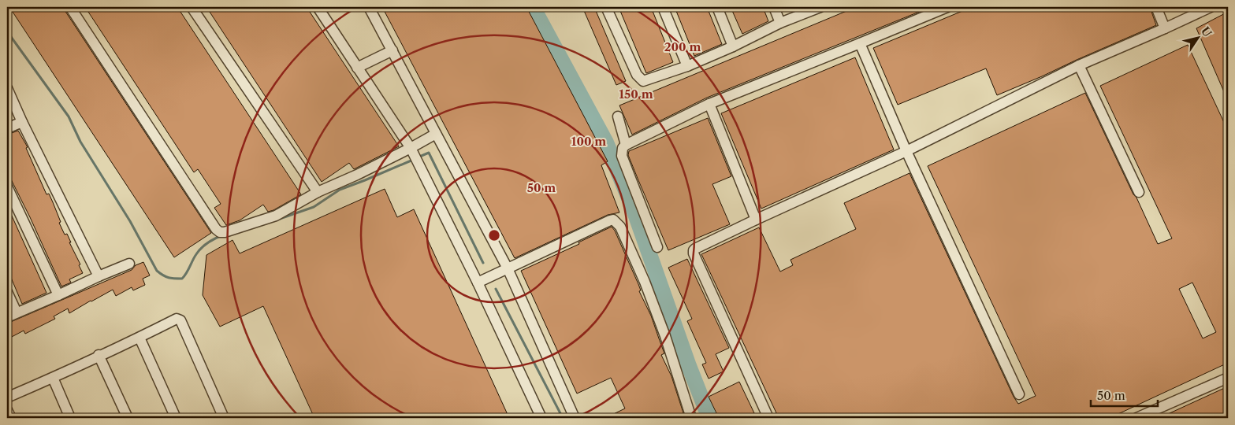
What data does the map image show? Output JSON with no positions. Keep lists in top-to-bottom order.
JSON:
{
  "scale_bar": "50 m",
  "north": "top right",
  "rings": [
    "200 m",
    "150 m",
    "100 m",
    "50 m"
  ]
}
